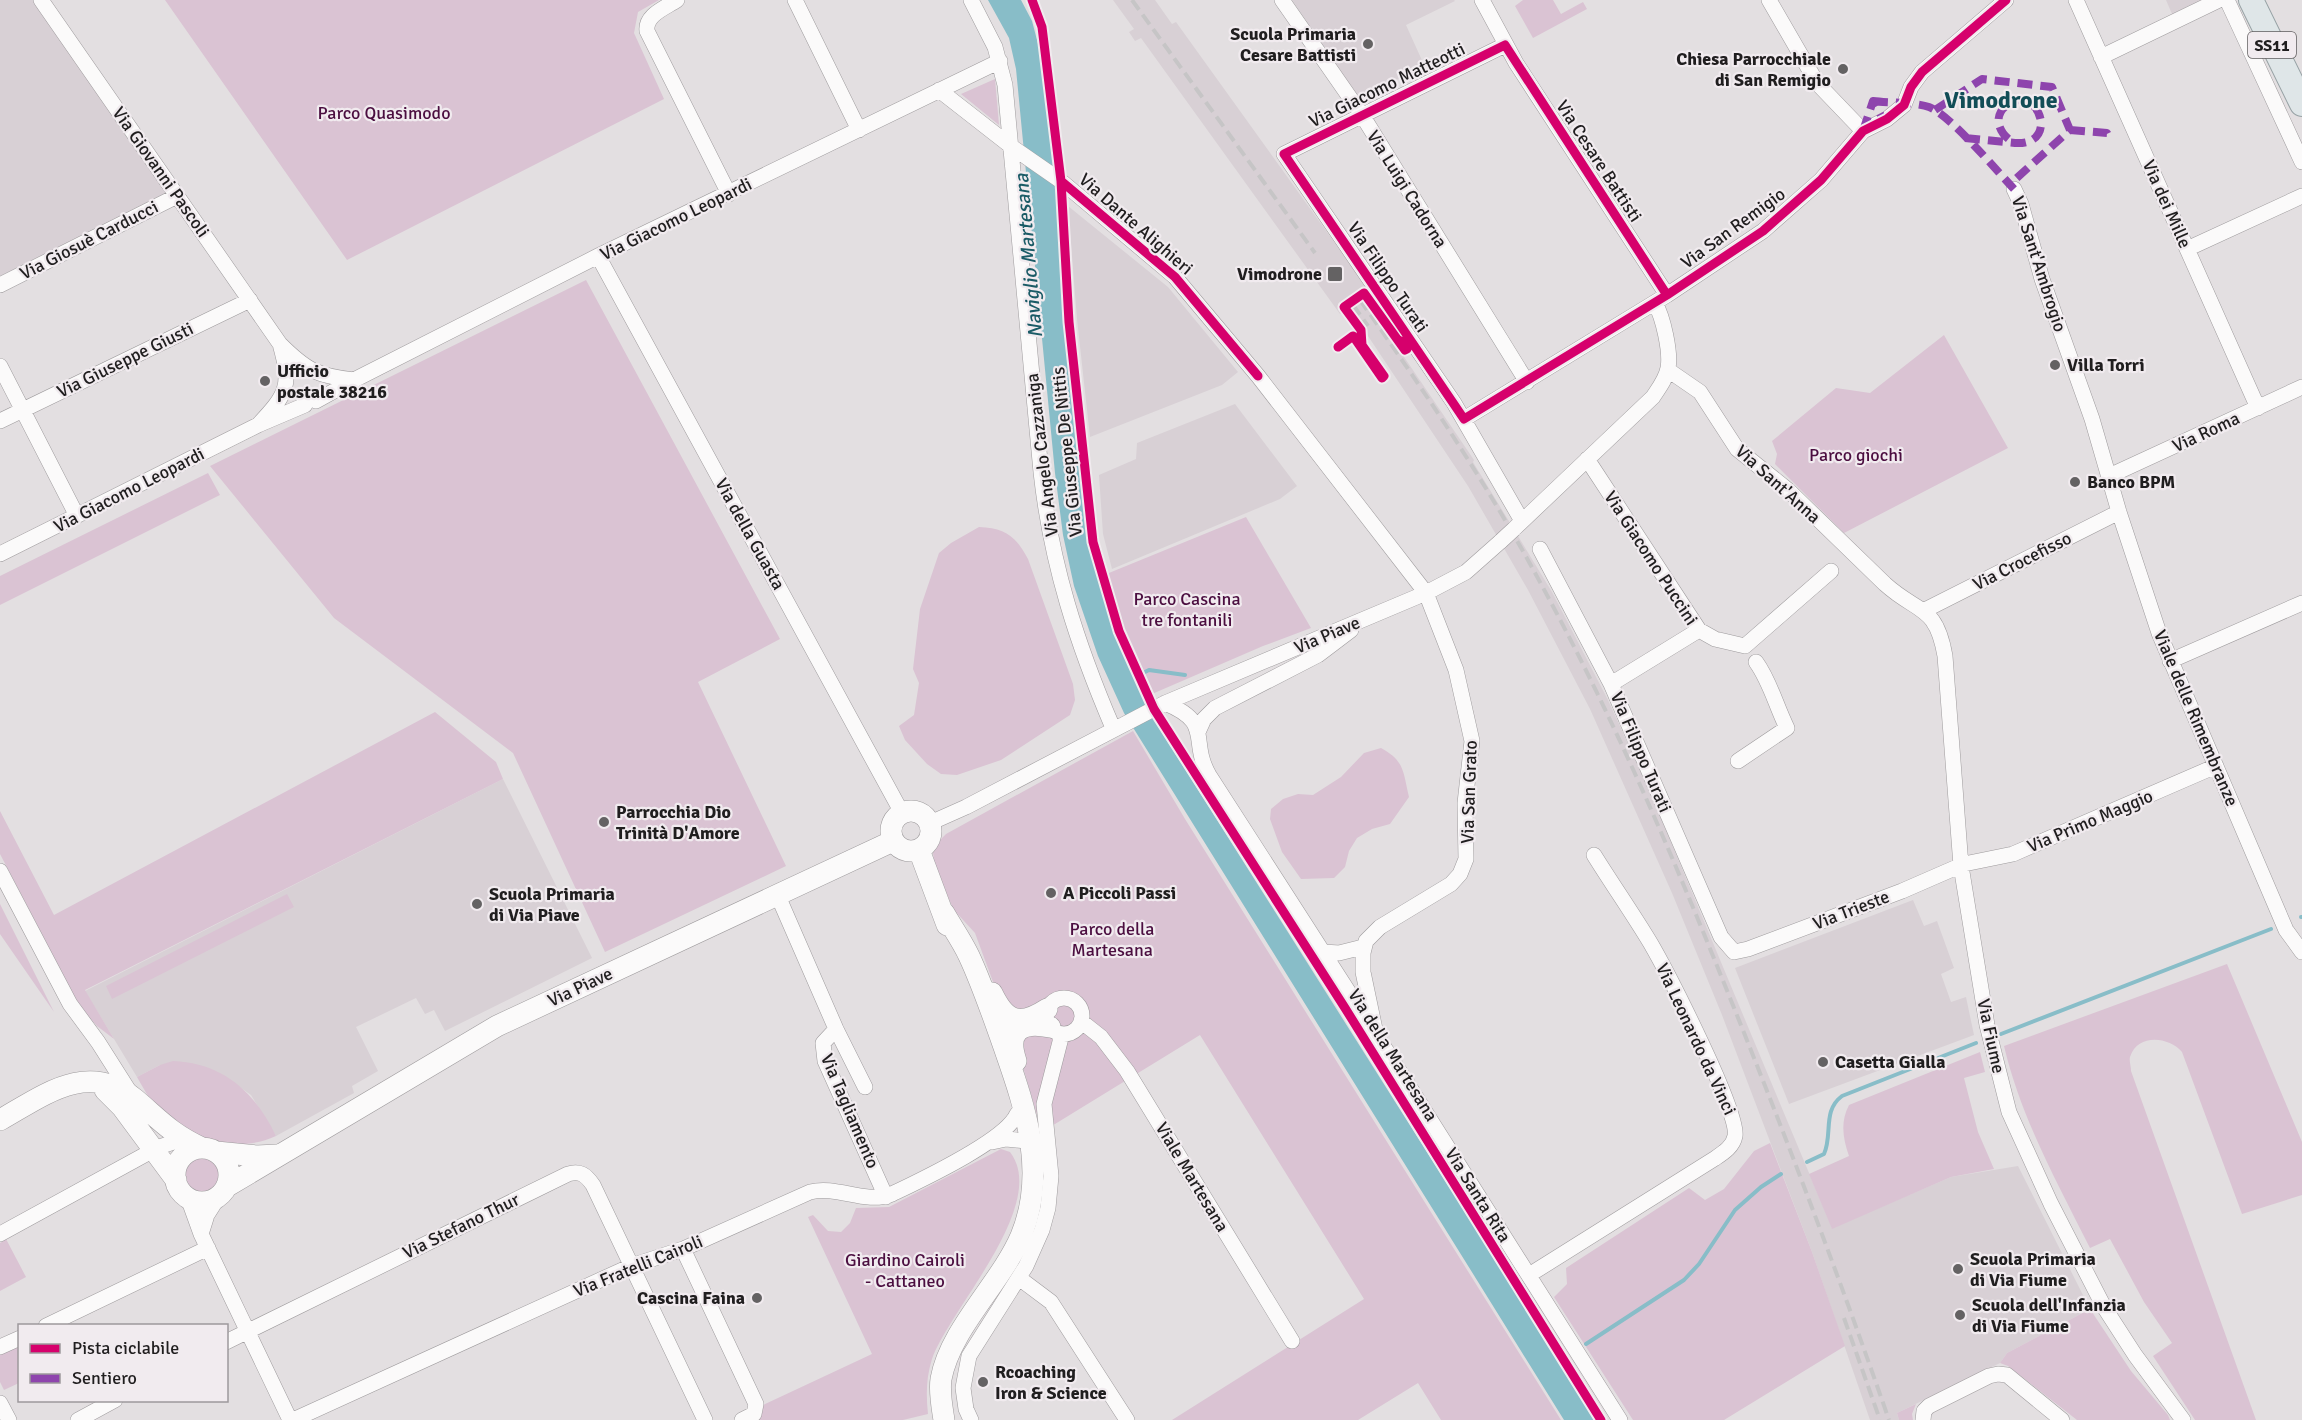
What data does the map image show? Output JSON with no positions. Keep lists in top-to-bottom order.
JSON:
{
  "streets": {
    "main road": ["SS11"],
    "street": [
      "Via Giacomo Matteotti",
      "Via Cesare Battisti",
      "Via Giovanni Pascoli",
      "Via Luigi Cadorna",
      "Via dei Mille",
      "Via Giacomo Leopardi",
      "Via Dante Alighieri",
      "Via San Remigio",
      "Via Giosuè Carducci",
      "Via Sant'Ambrogio",
      "Via Filippo Turati",
      "Via Giuseppe Giusti",
      "Via Roma",
      "Via Angelo Cazzaniga",
      "Via Sant'Anna",
      "Via della Guasta",
      "Via Giacomo Puccini",
      "Via Crocefisso",
      "Via Piave",
      "Viale delle Rimembranze",
      "Via San Grato",
      "Via Primo Maggio",
      "Via Trieste",
      "Via Fiume",
      "Via Leonardo da Vinci",
      "Via Tagliamento",
      "Viale Martesana",
      "Via Santa Rita",
      "Via Stefano Thur",
      "Via Fratelli Cairoli"
    ],
    "cycle path": ["Via Giuseppe De Nittis"]
  },
  "crossings": [
    ["Via Giacomo Matteotti", "Via Cesare Battisti"],
    ["Via Giacomo Matteotti", "Via Luigi Cadorna"],
    ["Via Giacomo Matteotti", "Via Filippo Turati"],
    ["Via Cesare Battisti", "Via San Remigio"],
    ["Via Giovanni Pascoli", "Via Giacomo Leopardi"],
    ["Via Giovanni Pascoli", "Via Giosuè Carducci"],
    ["Via Giovanni Pascoli", "Via Giuseppe Giusti"],
    ["Via Luigi Cadorna", "Via San Remigio"],
    ["Via dei Mille", "Via Roma"],
    ["Via Giacomo Leopardi", "Via Dante Alighieri"],
    ["Via Giacomo Leopardi", "Via Angelo Cazzaniga"],
    ["Via Giacomo Leopardi", "Via della Guasta"],
    ["Via Dante Alighieri", "Via Angelo Cazzaniga"],
    ["Via Dante Alighieri", "Via Piave"],
    ["Via Dante Alighieri", "Via San Grato"],
    ["Via San Remigio", "Via Filippo Turati"],
    ["Via Sant'Ambrogio", "Via Roma"],
    ["Via Sant'Ambrogio", "Viale delle Rimembranze"],
    ["Via Filippo Turati", "Via Giacomo Puccini"],
    ["Via Filippo Turati", "Via Piave"],
    ["Via Filippo Turati", "Via Trieste"],
    ["Via Roma", "Viale delle Rimembranze"],
    ["Via Angelo Cazzaniga", "Via Piave"],
    ["Via Sant'Anna", "Via Crocefisso"],
    ["Via Sant'Anna", "Via Piave"],
    ["Via Sant'Anna", "Via Fiume"],
    ["Via della Guasta", "Via Piave"],
    ["Via Giacomo Puccini", "Via Piave"],
    ["Via Crocefisso", "Viale delle Rimembranze"],
    ["Via Crocefisso", "Via Fiume"],
    ["Via Piave", "Via San Grato"],
    ["Via Piave", "Via Tagliamento"],
    ["Viale delle Rimembranze", "Via Primo Maggio"],
    ["Via Primo Maggio", "Via Trieste"],
    ["Via Primo Maggio", "Via Fiume"],
    ["Via Trieste", "Via Fiume"],
    ["Via Leonardo da Vinci", "Via Santa Rita"],
    ["Via Tagliamento", "Via Fratelli Cairoli"],
    ["Via Stefano Thur", "Via Fratelli Cairoli"]
  ],
  "districts": ["Vimodrone"],
  "water": ["Naviglio Martesana"],
  "parks": [
    "Parco Quasimodo",
    "Parco giochi",
    "Parco Cascina tre fontanili",
    "Parco della Martesana",
    "Giardino Cairoli - Cattaneo"
  ],
  "places": {
    "other": [
      "Scuola Primaria Cesare Battisti",
      "Chiesa Parrocchiale di San Remigio",
      "Villa Torri",
      "Ufficio postale 38216",
      "Banco BPM",
      "Parrocchia Dio Trinità D'Amore",
      "A Piccoli Passi",
      "Scuola Primaria di Via Piave",
      "Casetta Gialla",
      "Scuola Primaria di Via Fiume",
      "Cascina Faina",
      "Scuola dell'Infanzia di Via Fiume",
      "Rcoaching Iron & Science"
    ],
    "transit": ["Vimodrone"]
  },
  "legend": ["Pista ciclabile", "Sentiero"]
}
